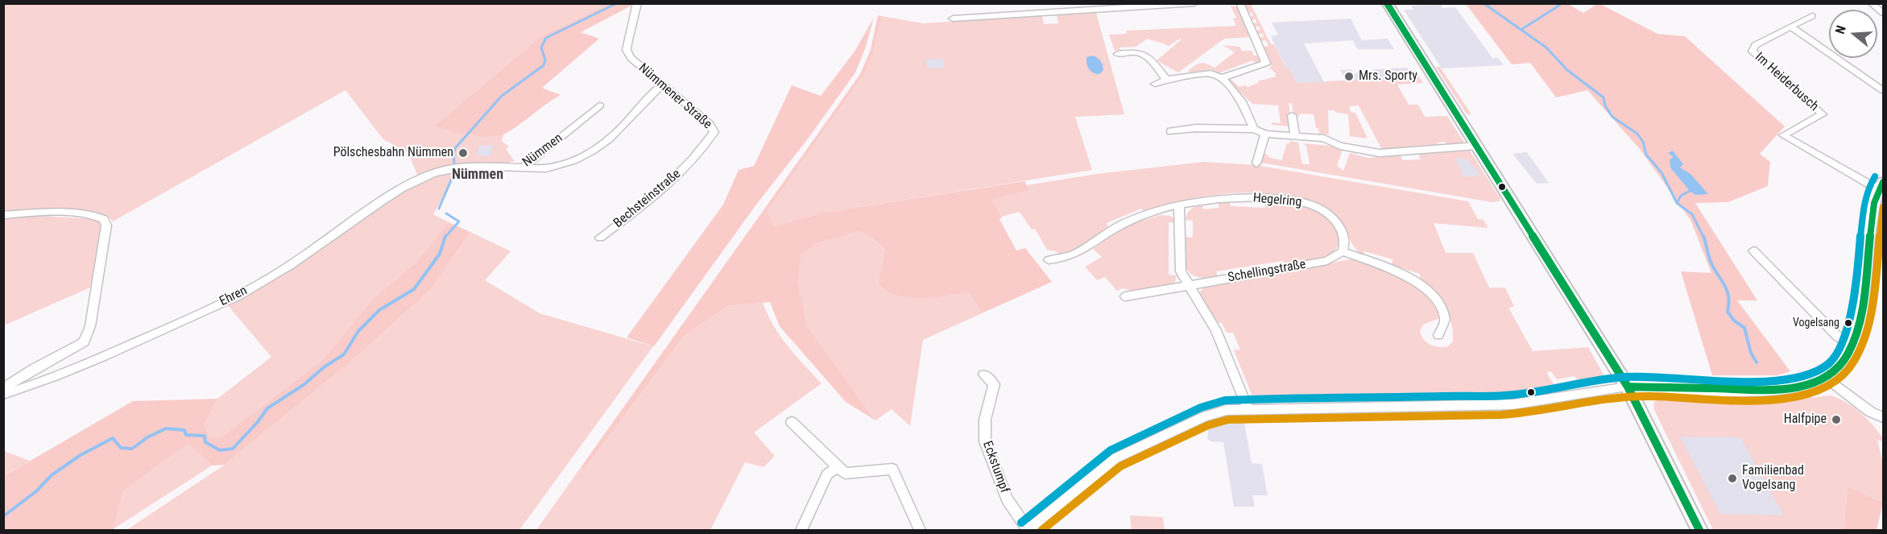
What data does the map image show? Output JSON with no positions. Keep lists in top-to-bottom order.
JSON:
{
  "streets": {
    "street": [
      "Im Heiderbusch",
      "Nümmener Straße",
      "Nümmen",
      "Bechsteinstraße",
      "Hegelring",
      "Schellingstraße",
      "Ehren",
      "Eckstumpf"
    ]
  },
  "crossings": [
    ["Nümmener Straße", "Bechsteinstraße"],
    ["Nümmen", "Ehren"],
    ["Hegelring", "Schellingstraße"]
  ],
  "districts": ["Nümmen"],
  "places": [
    "Mrs. Sporty",
    "Pölschesbahn Nümmen",
    "Vogelsang",
    "Halfpipe",
    "Familienbad Vogelsang"
  ],
  "north": "left"
}
